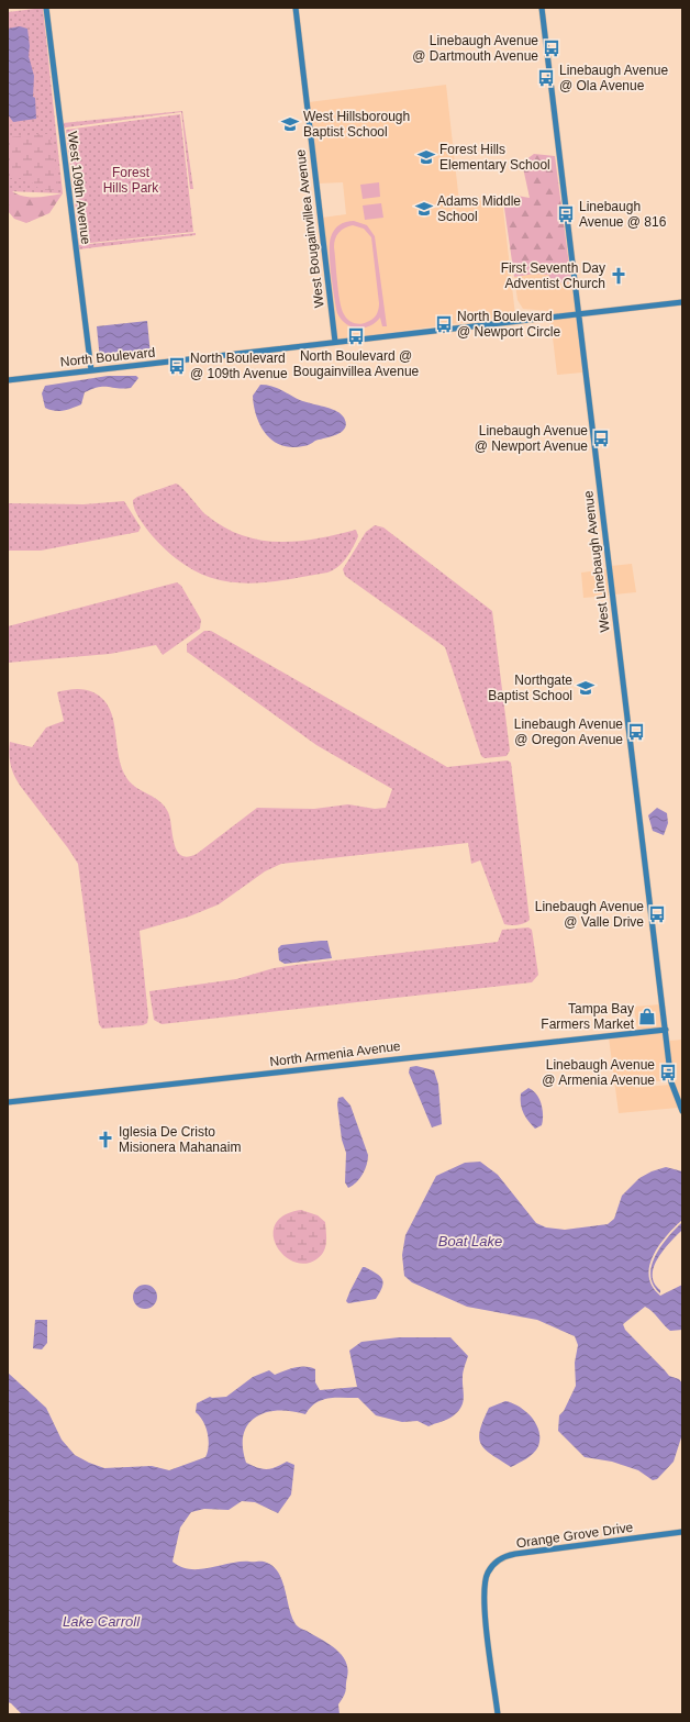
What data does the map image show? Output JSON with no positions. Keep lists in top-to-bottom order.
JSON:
{
  "streets": {
    "street": [
      "West 109th Avenue",
      "West Bougainvillea Avenue",
      "North Boulevard",
      "West Linebaugh Avenue",
      "North Armenia Avenue",
      "Orange Grove Drive"
    ]
  },
  "crossings": [
    ["West 109th Avenue", "North Boulevard"],
    ["West Bougainvillea Avenue", "North Boulevard"],
    ["North Boulevard", "West Linebaugh Avenue"],
    ["West Linebaugh Avenue", "North Armenia Avenue"]
  ],
  "water": ["Boat Lake", "Lake Carroll"],
  "parks": ["Forest Hills Park"],
  "places": {
    "bus stop": [
      "Linebaugh Avenue @ Dartmouth Avenue",
      "Linebaugh Avenue @ Ola Avenue",
      "Linebaugh Avenue @ 816",
      "North Boulevard @ Newport Circle",
      "North Boulevard @ Bougainvillea Avenue",
      "North Boulevard @ 109th Avenue",
      "Linebaugh Avenue @ Newport Avenue",
      "Linebaugh Avenue @ Oregon Avenue",
      "Linebaugh Avenue @ Valle Drive",
      "Linebaugh Avenue @ Armenia Avenue"
    ],
    "school or university": [
      "West Hillsborough Baptist School",
      "Forest Hills Elementary School",
      "Adams Middle School",
      "Northgate Baptist School"
    ],
    "church": ["First Seventh Day Adventist Church", "Iglesia De Cristo Misionera Mahanaim"],
    "shop": ["Tampa Bay Farmers Market"]
  }
}
